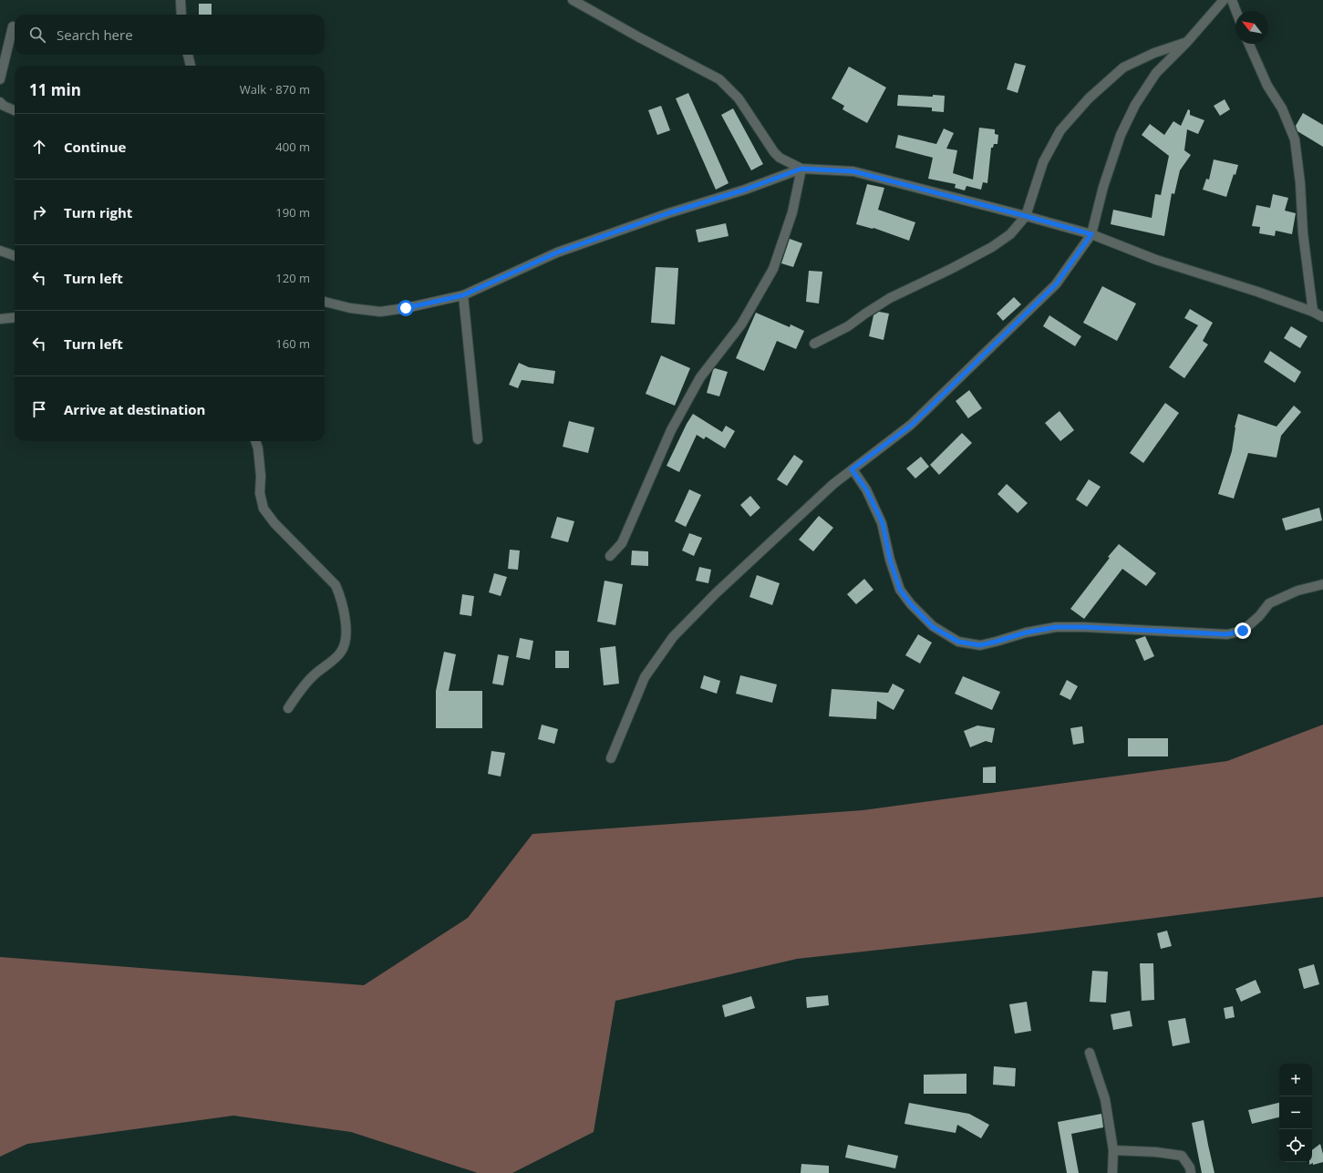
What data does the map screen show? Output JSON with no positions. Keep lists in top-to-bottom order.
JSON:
{
  "north": "top left",
  "page": {
    "search": "Search here",
    "heading": ["11 min", "Walk · 870 m"],
    "list": [
      ["Continue", "400 m"],
      ["Turn right", "190 m"],
      ["Turn left", "120 m"],
      ["Turn left", "160 m"],
      "Arrive at destination"
    ],
    "map_buttons": ["+", "−"]
  }
}
